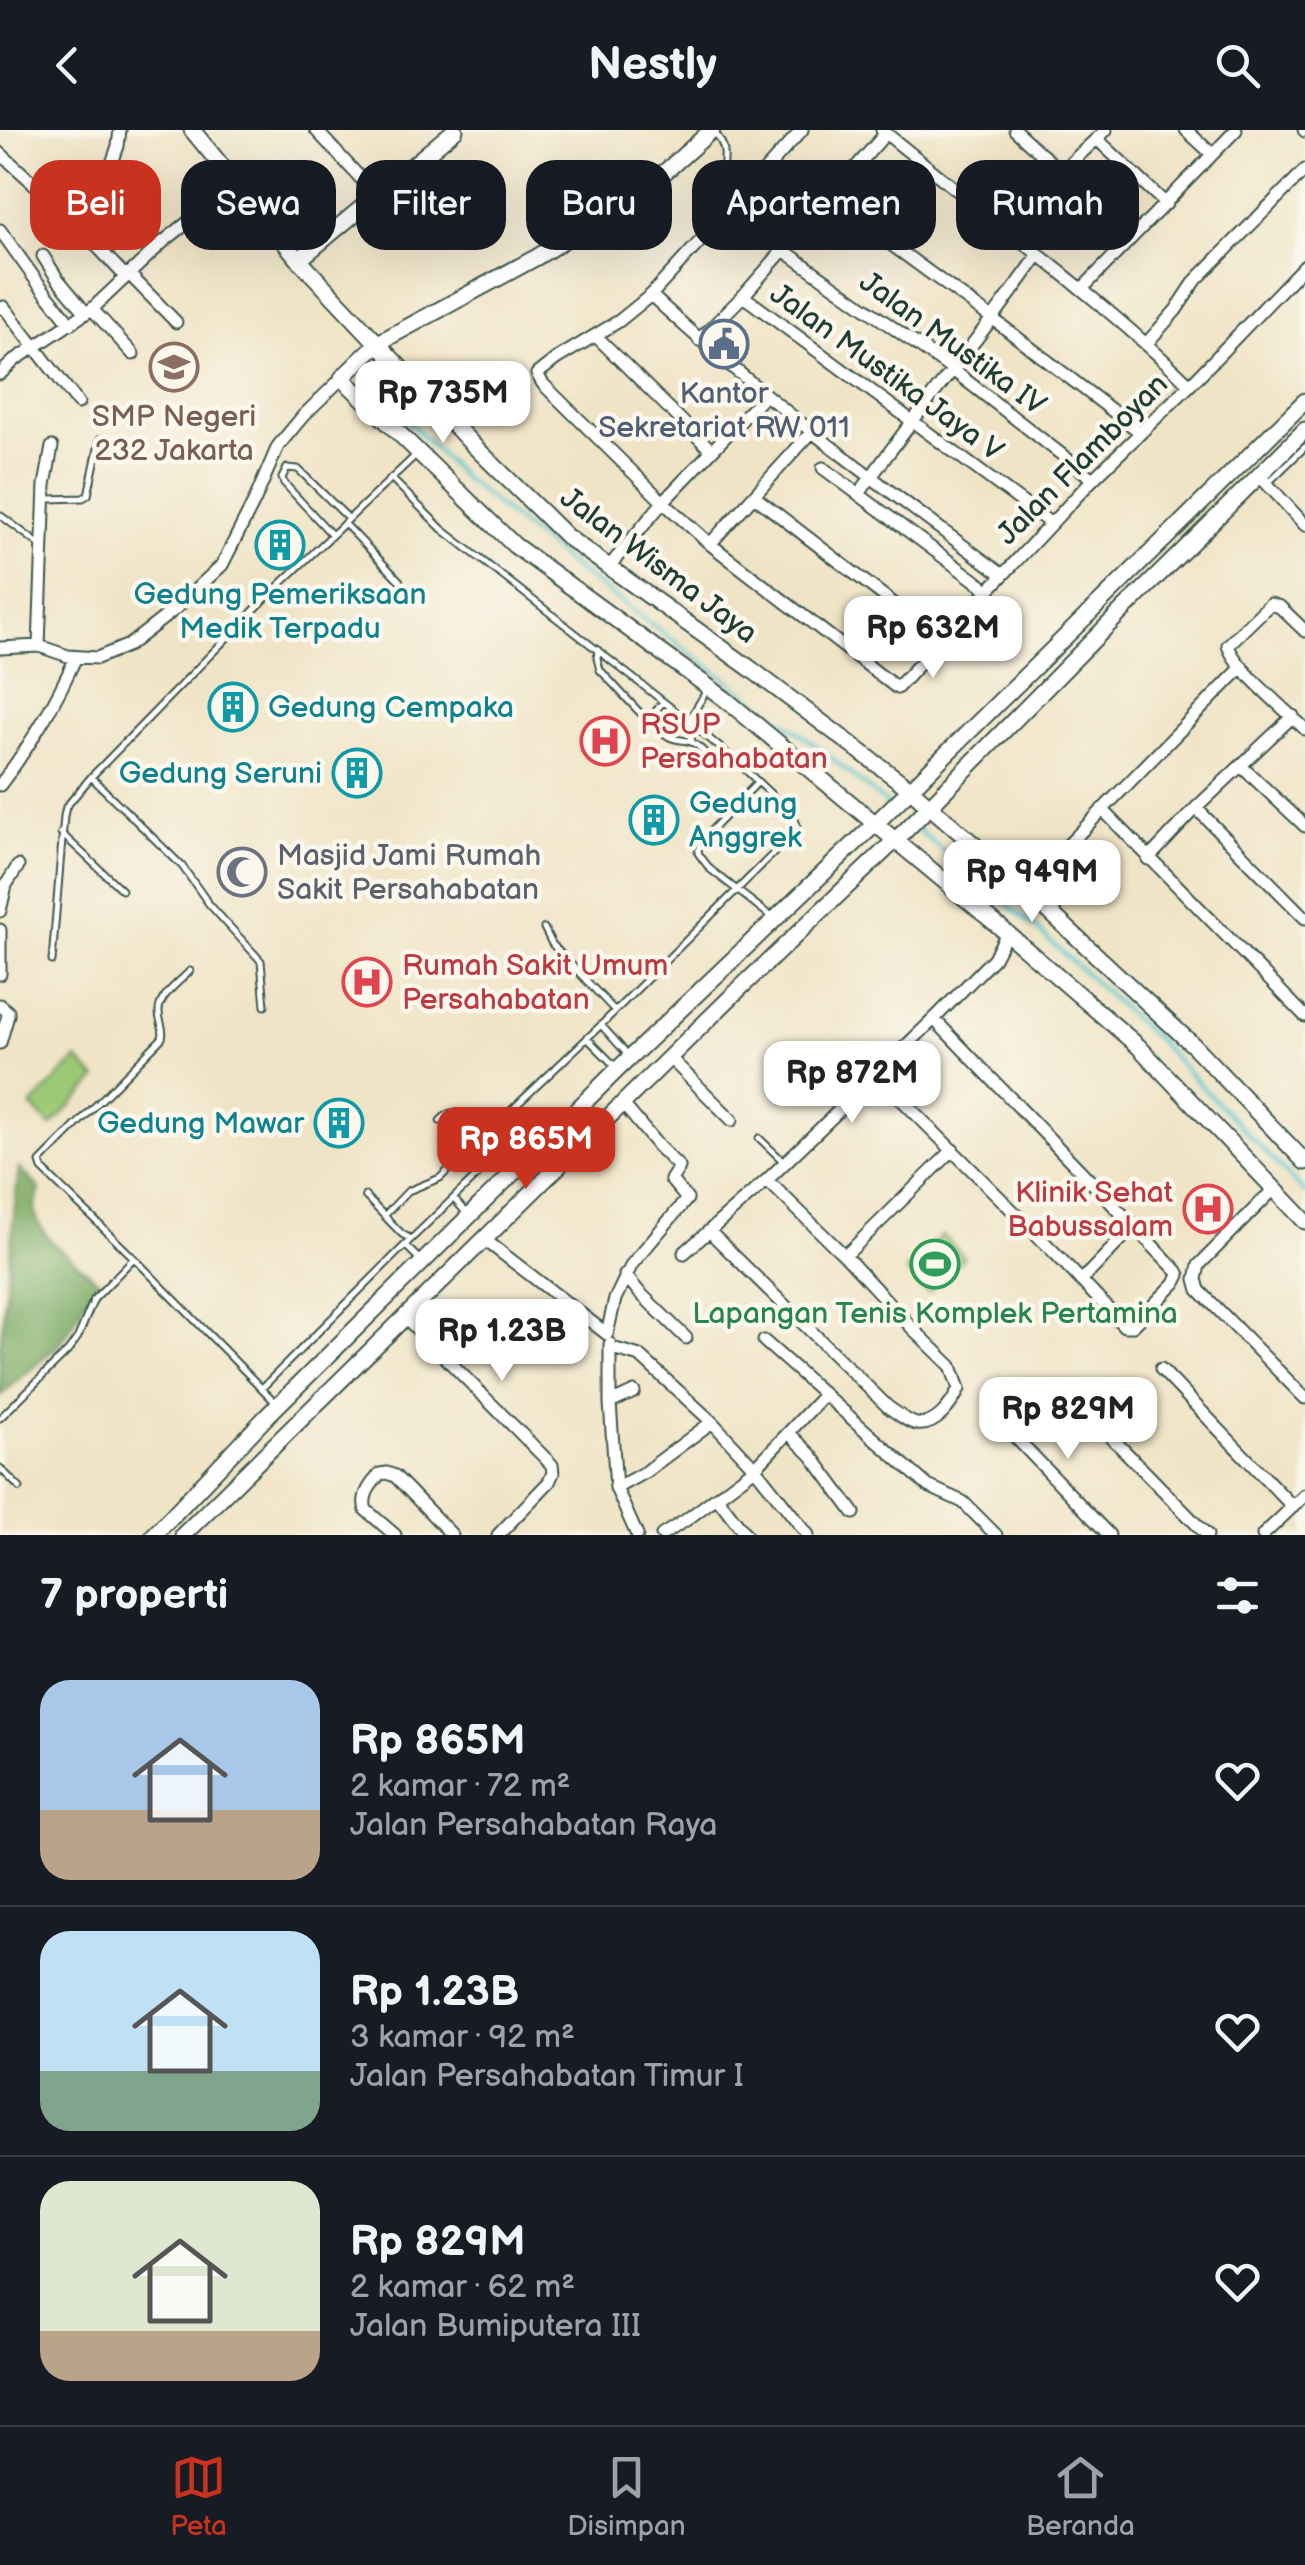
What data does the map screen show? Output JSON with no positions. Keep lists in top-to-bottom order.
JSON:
{
  "streets": {
    "street": [
      "Jalan Mustika IV",
      "Jalan Mustika Jaya V",
      "Jalan Flamboyan",
      "Jalan Wisma Jaya"
    ]
  },
  "crossings": [
    ["Jalan Mustika IV", "Jalan Flamboyan"],
    ["Jalan Mustika Jaya V", "Jalan Flamboyan"]
  ],
  "places": {
    "public building": ["Kantor Sekretariat RW 011"],
    "school or university": ["SMP Negeri 232 Jakarta"],
    "building": [
      "Gedung Pemeriksaan Medik Terpadu",
      "Gedung Cempaka",
      "Gedung Seruni",
      "Gedung Anggrek",
      "Gedung Mawar"
    ],
    "hospital": ["RSUP Persahabatan", "Rumah Sakit Umum Persahabatan", "Klinik Sehat Babussalam"],
    "mosque": ["Masjid Jami Rumah Sakit Persahabatan"],
    "sports": ["Lapangan Tenis Komplek Pertamina"]
  },
  "page": {
    "header": "Nestly",
    "chip": [
      "Beli",
      "Sewa",
      "Filter",
      "Baru",
      "Apartemen",
      "Rumah"
    ],
    "price": [
      "Rp 735M",
      "Rp 632M",
      "Rp 949M",
      "Rp 872M",
      "Rp 865M",
      "Rp 1.23B",
      "Rp 829M"
    ],
    "heading": "7 properti",
    "list": [
      {
        "name": "Rp 865M",
        "note": "2 kamar · 72 m² · Jalan Persahabatan Raya"
      },
      {
        "name": "Rp 1.23B",
        "note": "3 kamar · 92 m² · Jalan Persahabatan Timur I"
      },
      {
        "name": "Rp 829M",
        "note": "2 kamar · 62 m² · Jalan Bumiputera III"
      }
    ],
    "tabs": ["Peta", "Disimpan", "Beranda"]
  }
}
